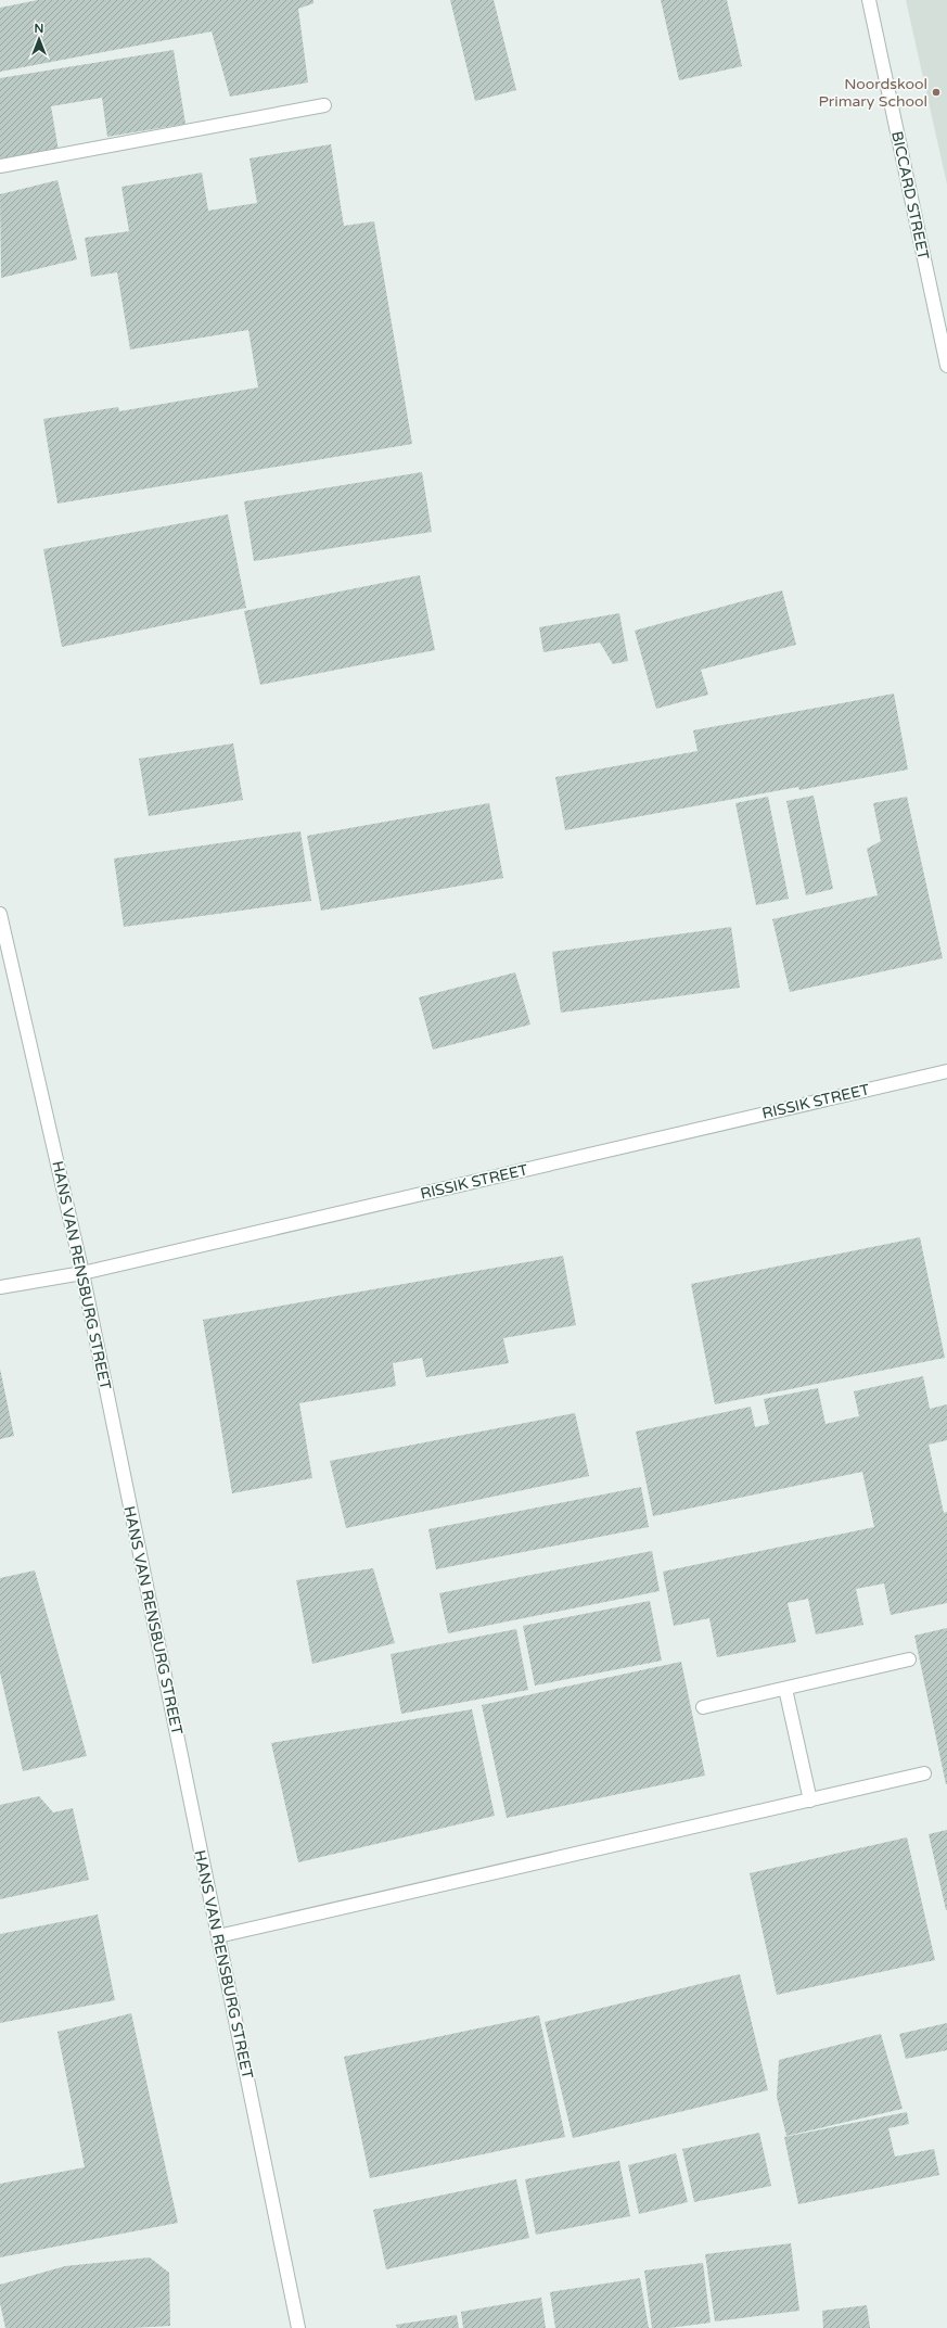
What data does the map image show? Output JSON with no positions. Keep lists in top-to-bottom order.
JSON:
{
  "streets": {
    "street": ["BICCARD STREET", "RISSIK STREET", "HANS VAN RENSBURG STREET"]
  },
  "crossings": [
    ["RISSIK STREET", "HANS VAN RENSBURG STREET"]
  ],
  "places": ["Noordskool Primary School"],
  "north": "top"
}
